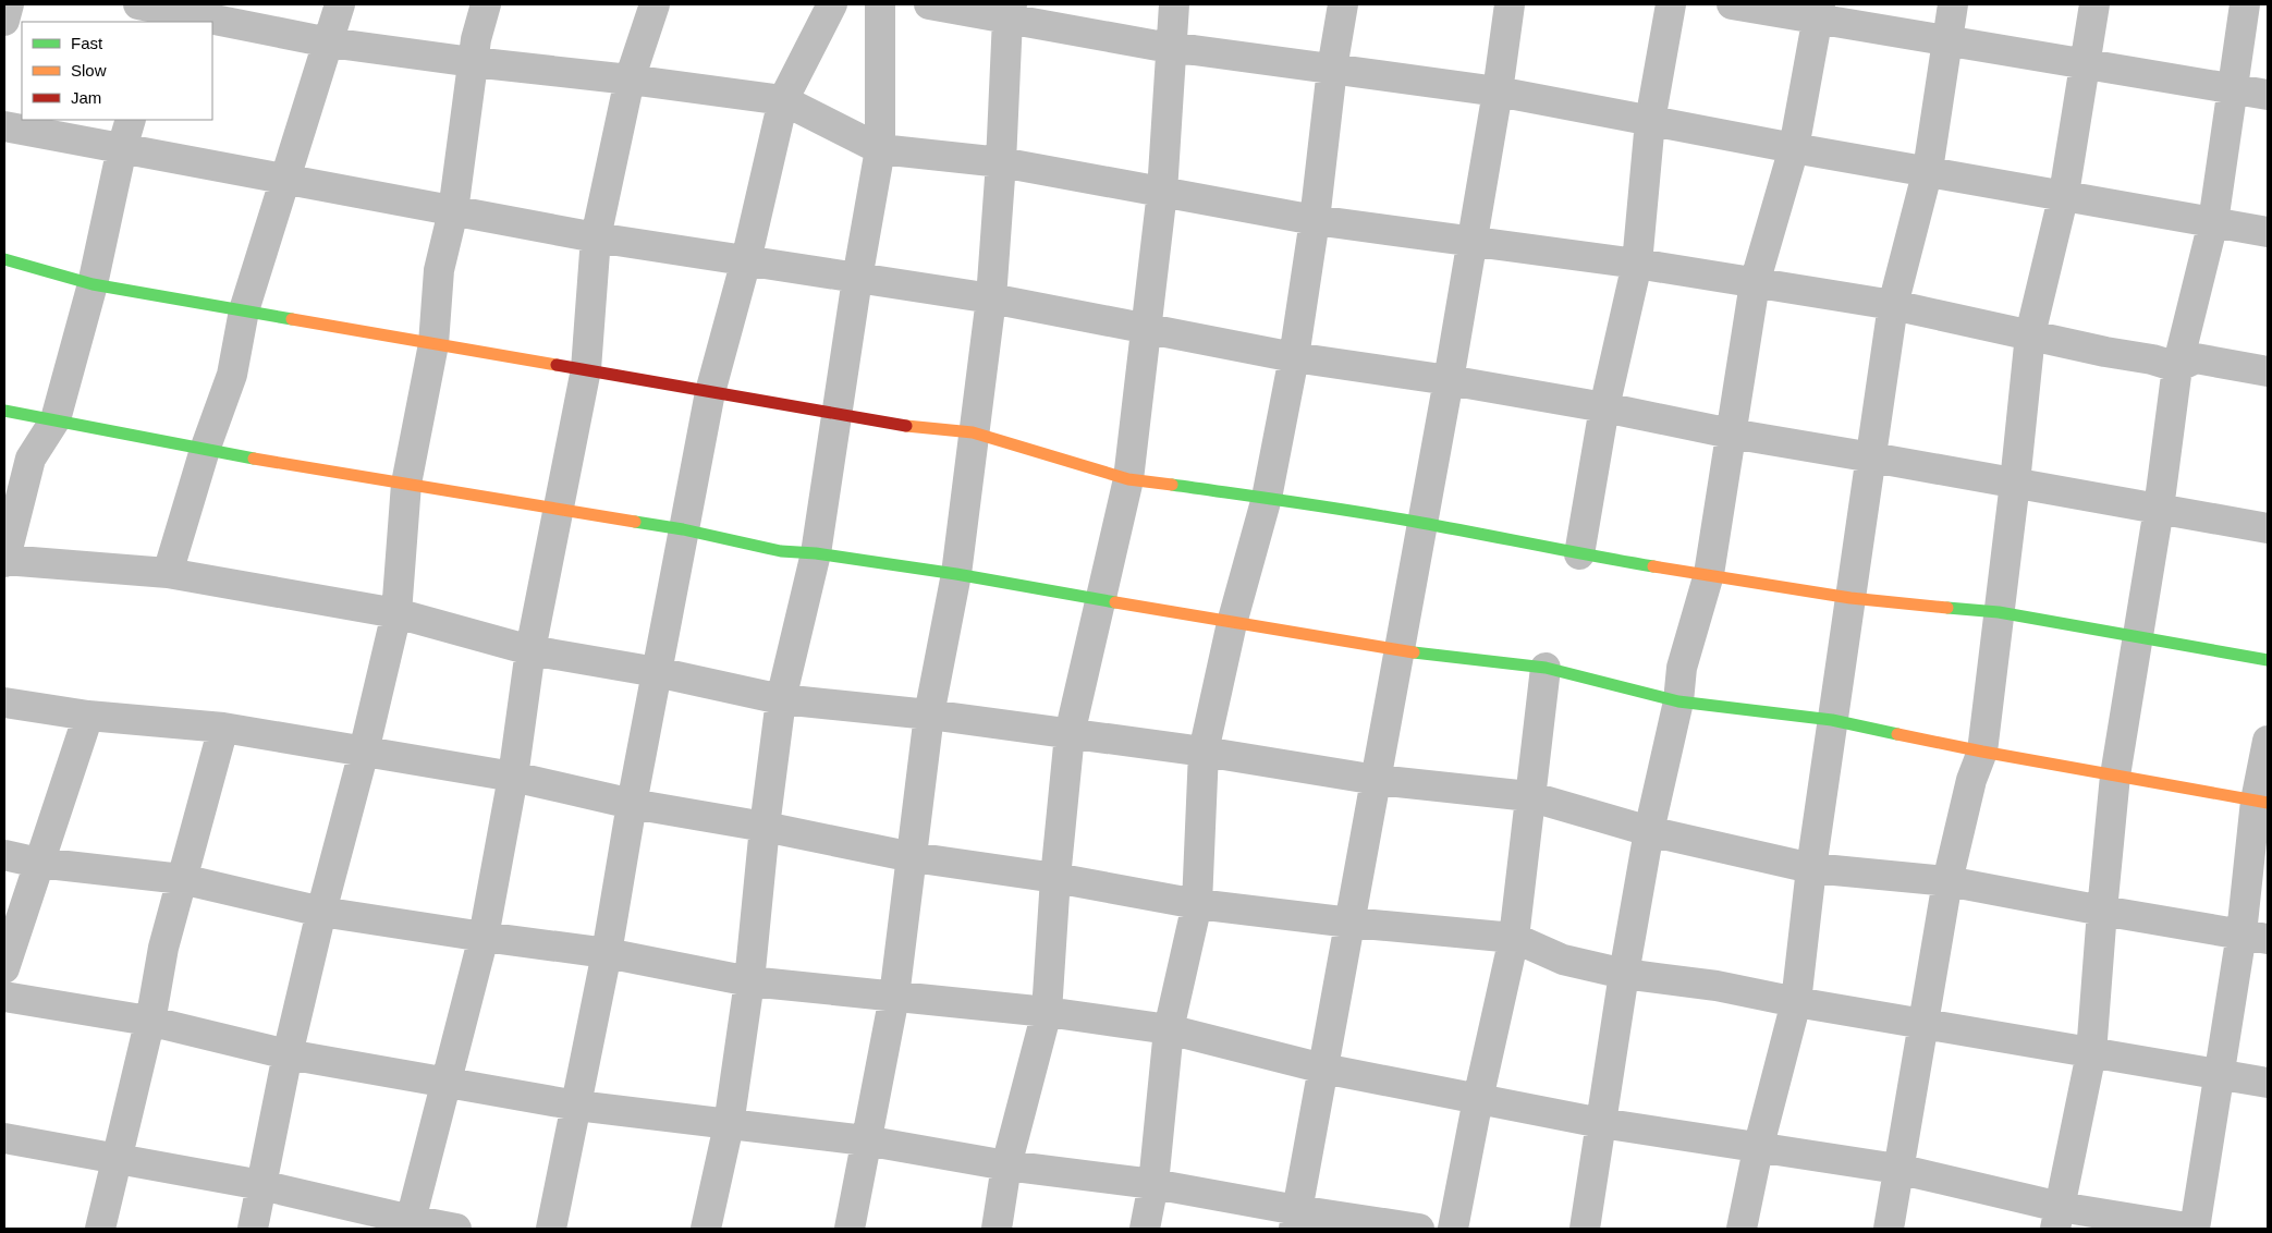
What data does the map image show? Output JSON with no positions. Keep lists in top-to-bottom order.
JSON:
{
  "legend": ["Fast", "Slow", "Jam"]
}
